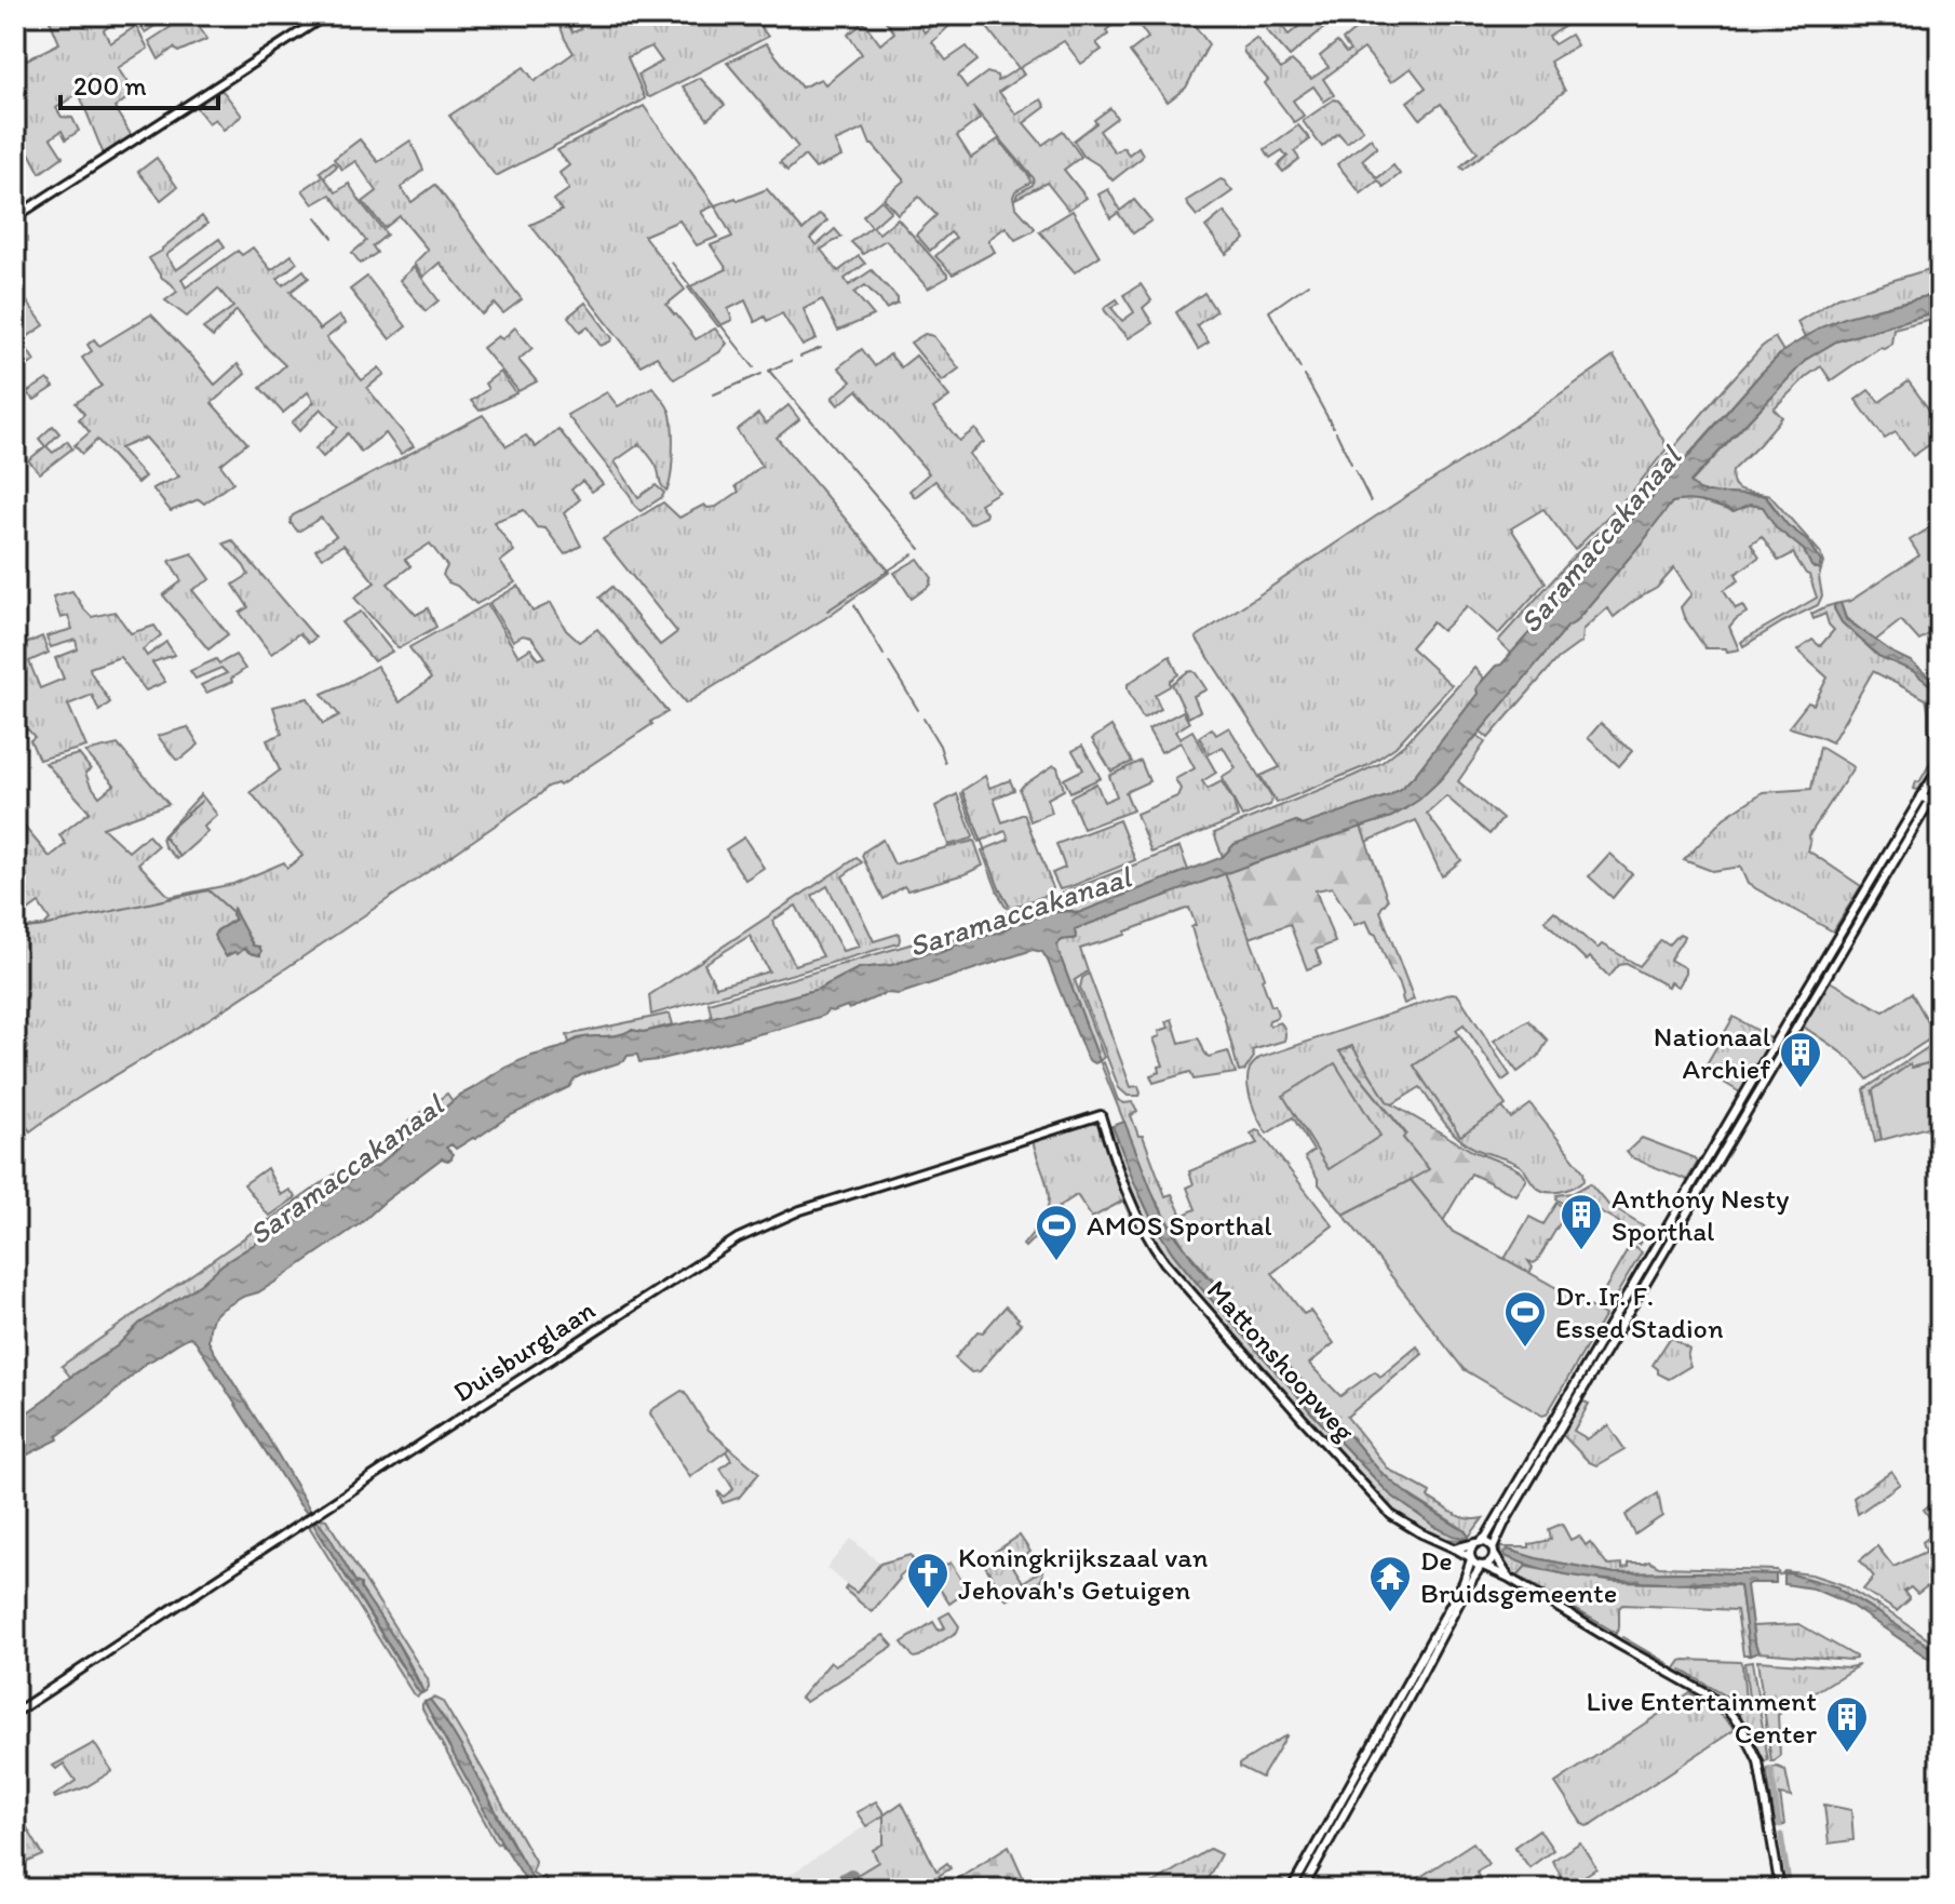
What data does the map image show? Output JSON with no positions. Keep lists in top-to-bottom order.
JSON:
{
  "streets": {
    "street": ["Duisburglaan", "Mattonshoopweg"]
  },
  "crossings": [
    ["Duisburglaan", "Mattonshoopweg"]
  ],
  "water": ["Saramaccakanaal"],
  "places": {
    "building": ["Nationaal Archief", "Anthony Nesty Sporthal", "Live Entertainment Center"],
    "sports": ["AMOS Sporthal", "Dr. Ir. F. Essed Stadion"],
    "church": ["Koningkrijkszaal van Jehovah's Getuigen"],
    "temple": ["De Bruidsgemeente"]
  },
  "scale_bar": "200 m"
}
